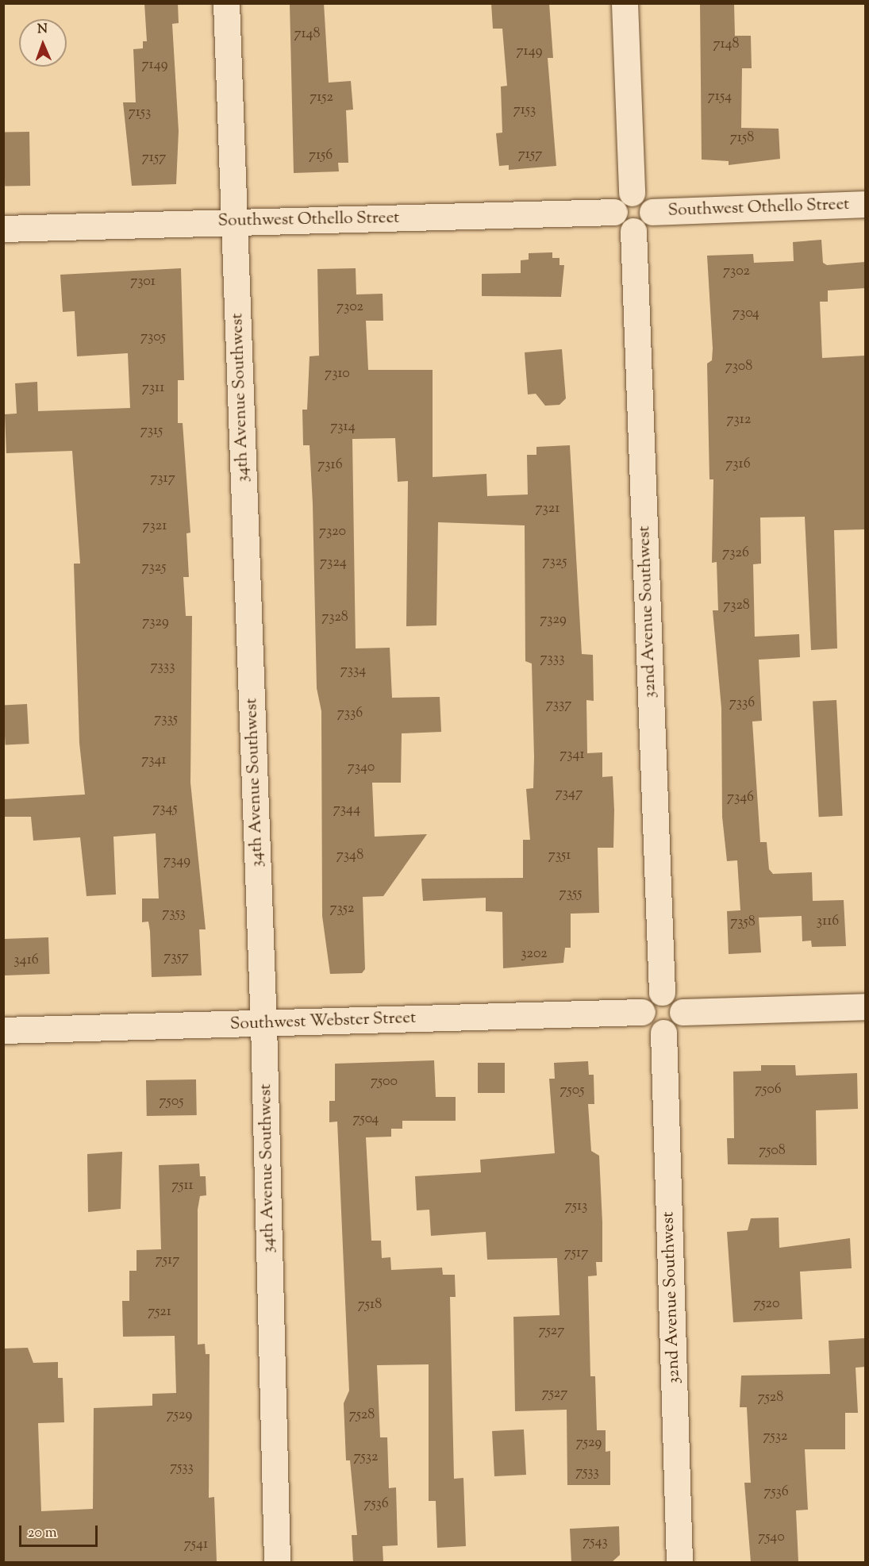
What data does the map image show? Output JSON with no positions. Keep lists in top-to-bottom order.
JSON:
{
  "streets": {
    "street": [
      "Southwest Othello Street",
      "34th Avenue Southwest",
      "32nd Avenue Southwest",
      "Southwest Webster Street"
    ]
  },
  "crossings": [
    ["Southwest Othello Street", "34th Avenue Southwest"],
    ["Southwest Othello Street", "32nd Avenue Southwest"],
    ["34th Avenue Southwest", "Southwest Webster Street"],
    ["32nd Avenue Southwest", "Southwest Webster Street"]
  ],
  "house_numbers": [
    "7148",
    "7148",
    "7149",
    "7149",
    "7154",
    "7152",
    "7153",
    "7153",
    "7158",
    "7157",
    "7156",
    "7157",
    "7302",
    "7301",
    "7302",
    "7304",
    "7305",
    "7308",
    "7310",
    "7311",
    "7312",
    "7314",
    "7315",
    "7316",
    "7316",
    "7317",
    "7321",
    "7321",
    "7320",
    "7326",
    "7325",
    "7324",
    "7325",
    "7328",
    "7328",
    "7329",
    "7329",
    "7333",
    "7333",
    "7334",
    "7336",
    "7337",
    "7336",
    "7335",
    "7341",
    "7341",
    "7340",
    "7347",
    "7346",
    "7345",
    "7344",
    "7348",
    "7351",
    "7349",
    "7355",
    "7352",
    "7353",
    "3116",
    "7358",
    "3202",
    "7357",
    "3416",
    "7500",
    "7506",
    "7505",
    "7505",
    "7504",
    "7508",
    "7511",
    "7513",
    "7517",
    "7517",
    "7520",
    "7518",
    "7521",
    "7527",
    "7527",
    "7528",
    "7529",
    "7528",
    "7532",
    "7529",
    "7532",
    "7533",
    "7533",
    "7536",
    "7536",
    "7540",
    "7543",
    "7541"
  ],
  "scale_bar": "20 m",
  "north": "top"
}
